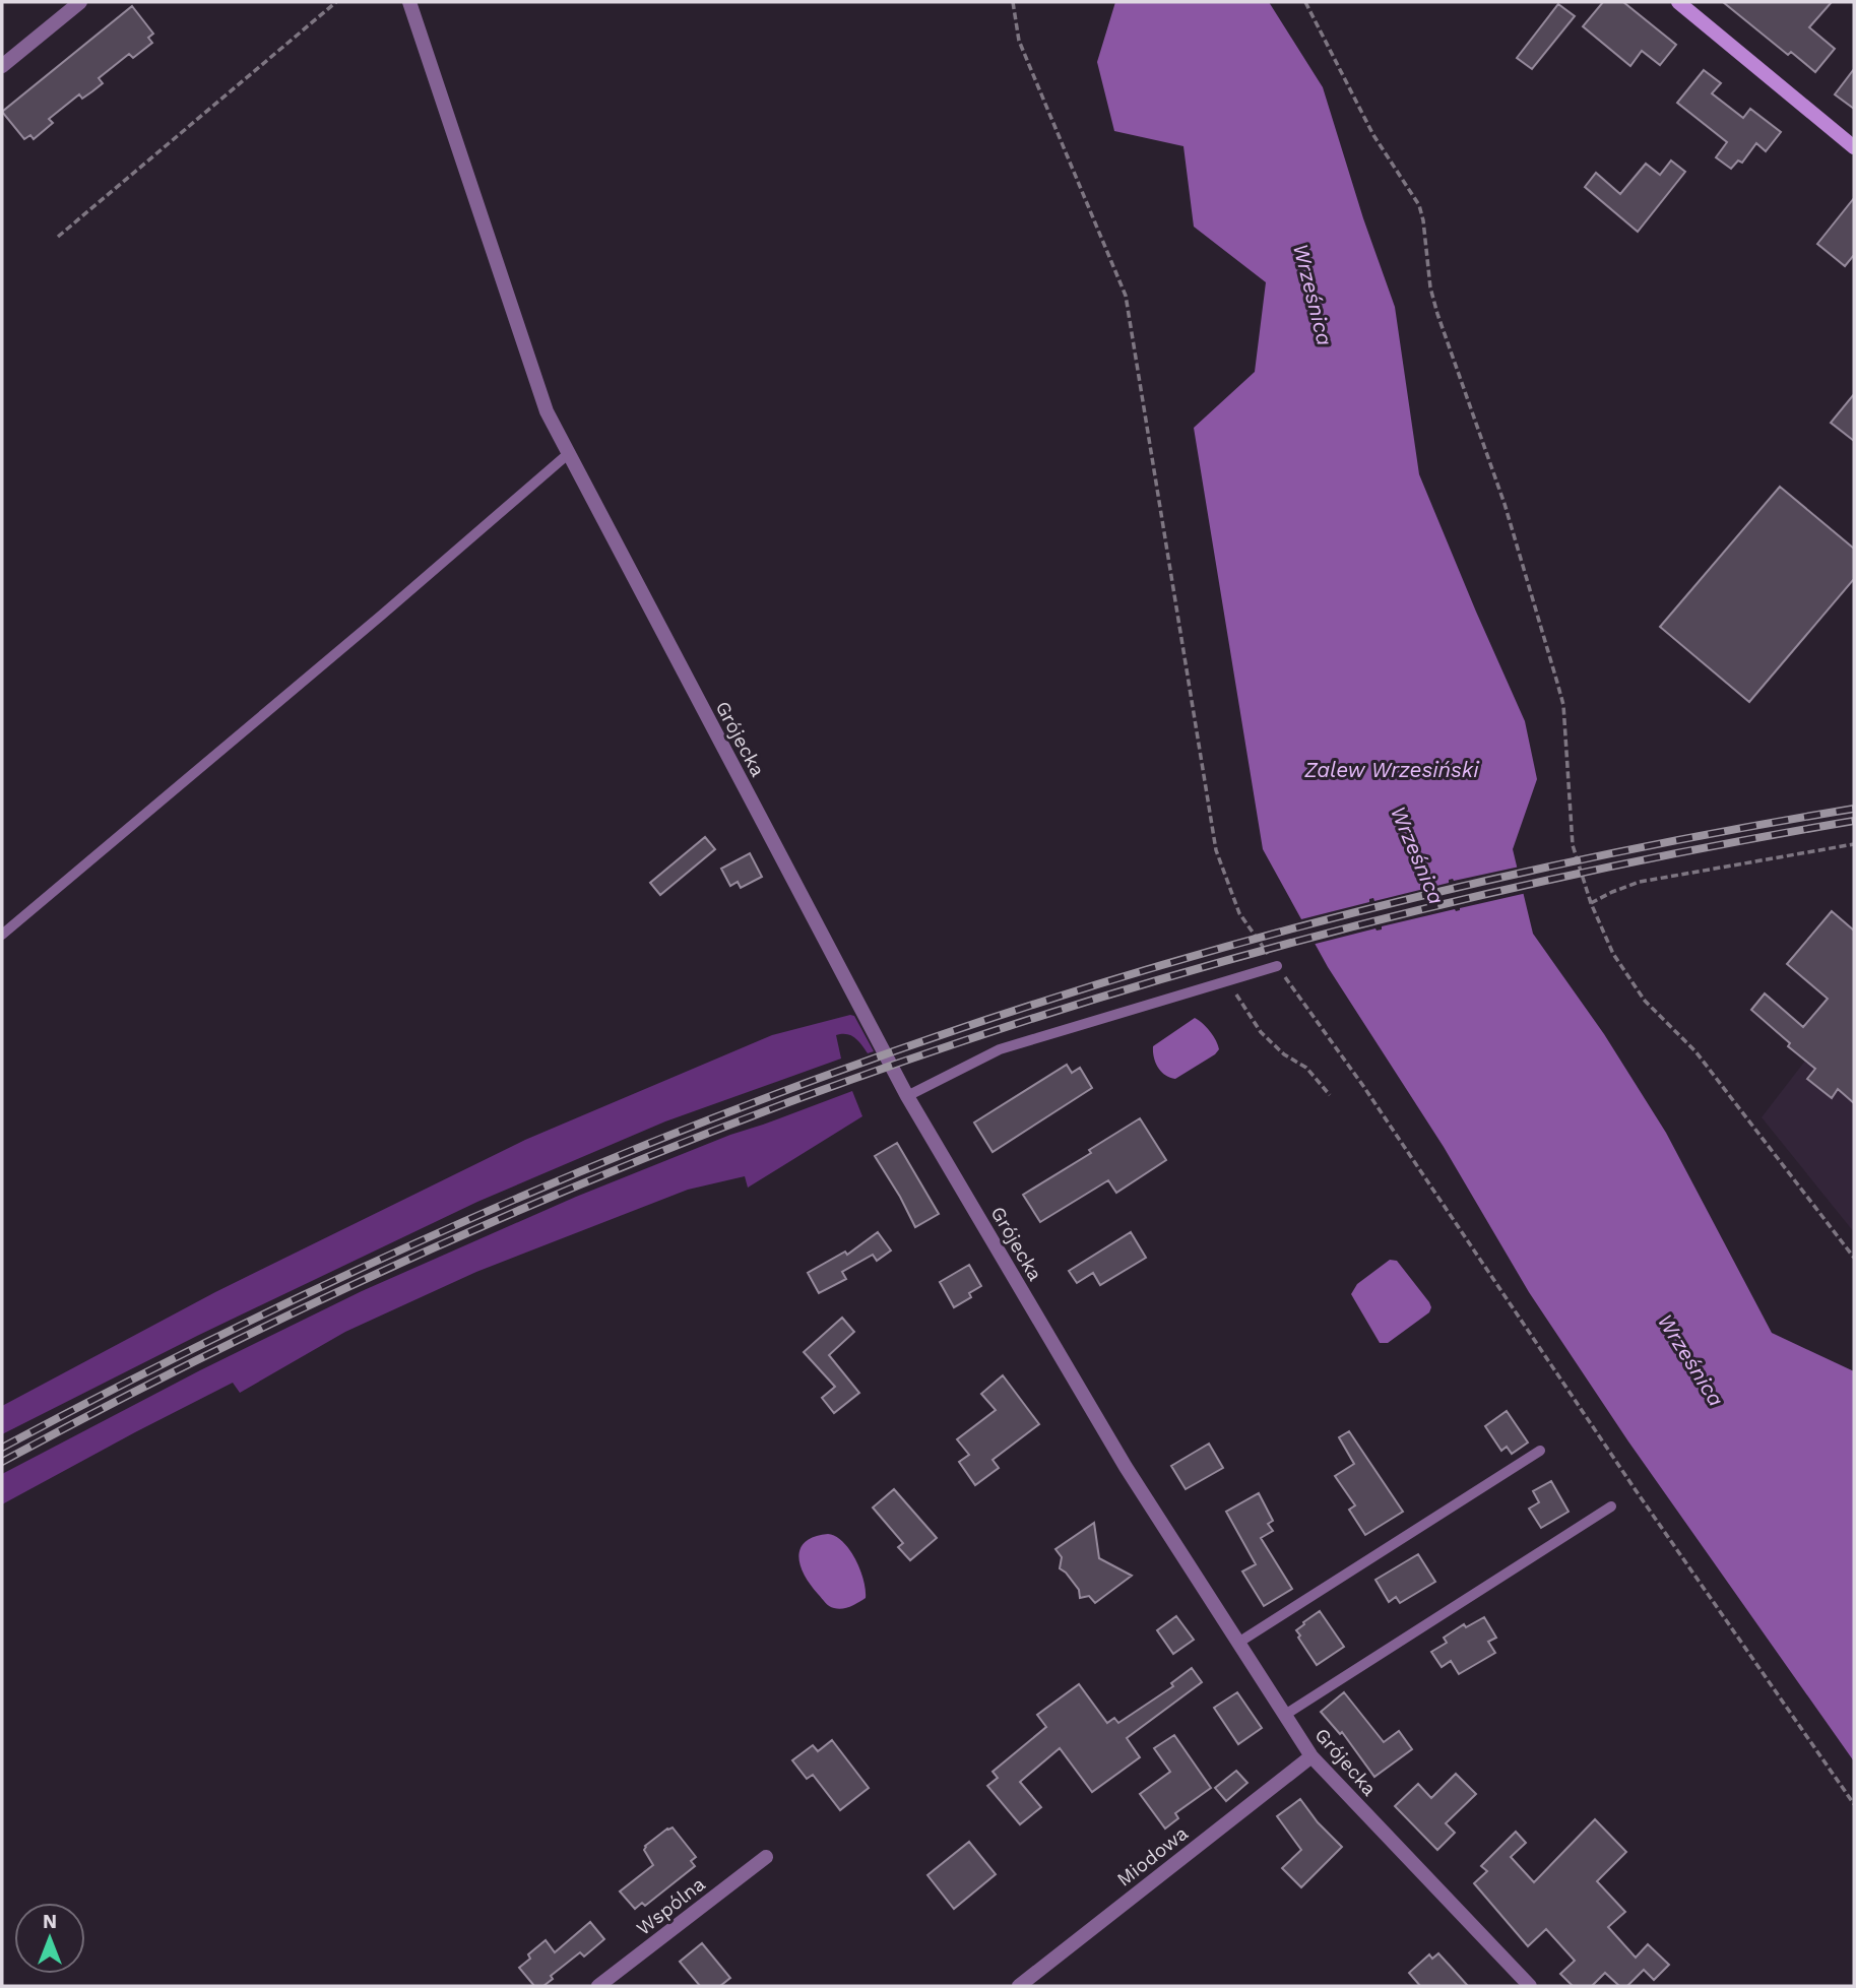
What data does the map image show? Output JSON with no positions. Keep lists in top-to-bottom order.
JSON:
{
  "streets": {
    "street": ["Grójecka", "Miodowa", "Wspólna"]
  },
  "crossings": [
    ["Grójecka", "Miodowa"]
  ],
  "water": ["Wrześnica", "Zalew Wrzesiński"],
  "north": "top"
}
